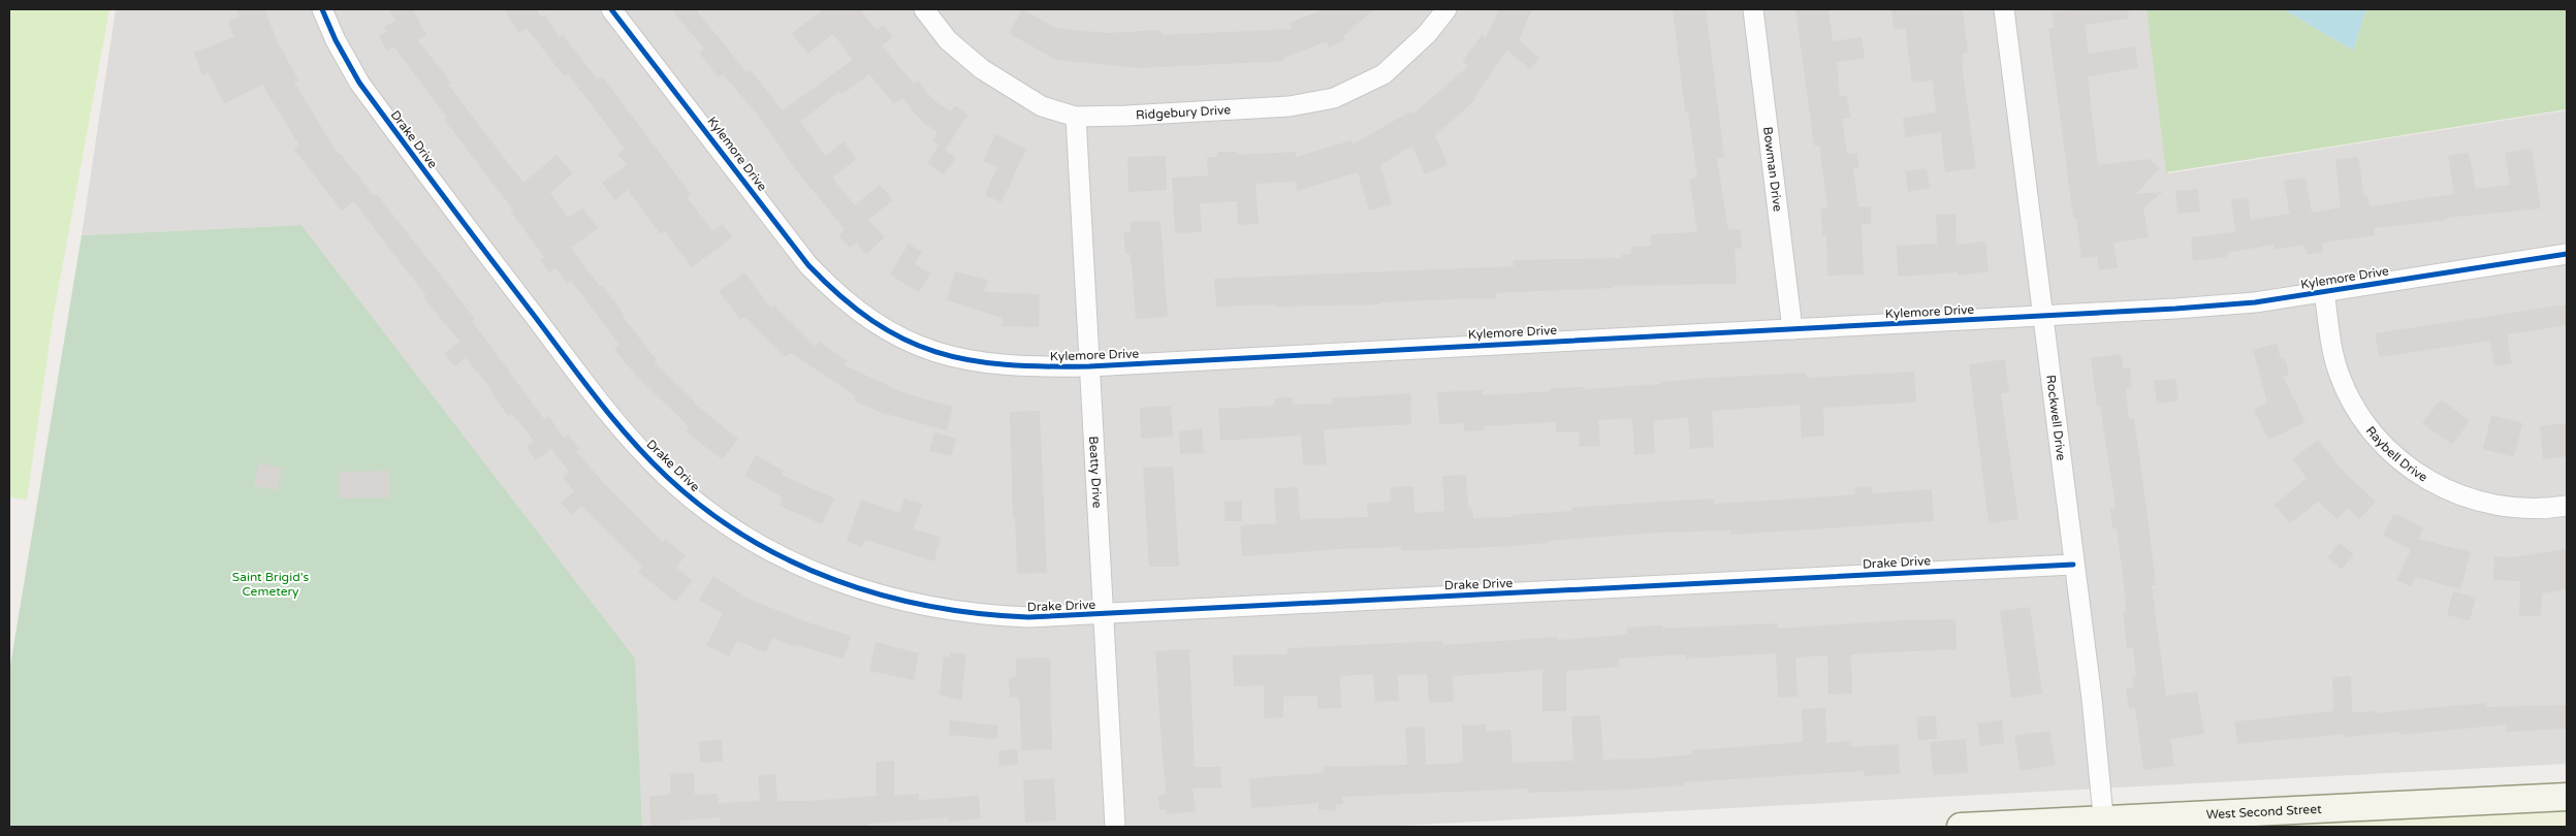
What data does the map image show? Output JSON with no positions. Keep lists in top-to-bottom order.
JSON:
{
  "streets": {
    "main road": ["West Second Street"],
    "street": [
      "Ridgebury Drive",
      "Drake Drive",
      "Kylemore Drive",
      "Bowman Drive",
      "Rockwell Drive",
      "Raybell Drive",
      "Beatty Drive"
    ]
  },
  "crossings": [
    ["Ridgebury Drive", "Beatty Drive"],
    ["Drake Drive", "Rockwell Drive"],
    ["Drake Drive", "Beatty Drive"],
    ["Kylemore Drive", "Bowman Drive"],
    ["Kylemore Drive", "Rockwell Drive"],
    ["Kylemore Drive", "Raybell Drive"],
    ["Kylemore Drive", "Beatty Drive"],
    ["Rockwell Drive", "West Second Street"]
  ],
  "parks": ["Saint Brigid’s Cemetery"]
}
